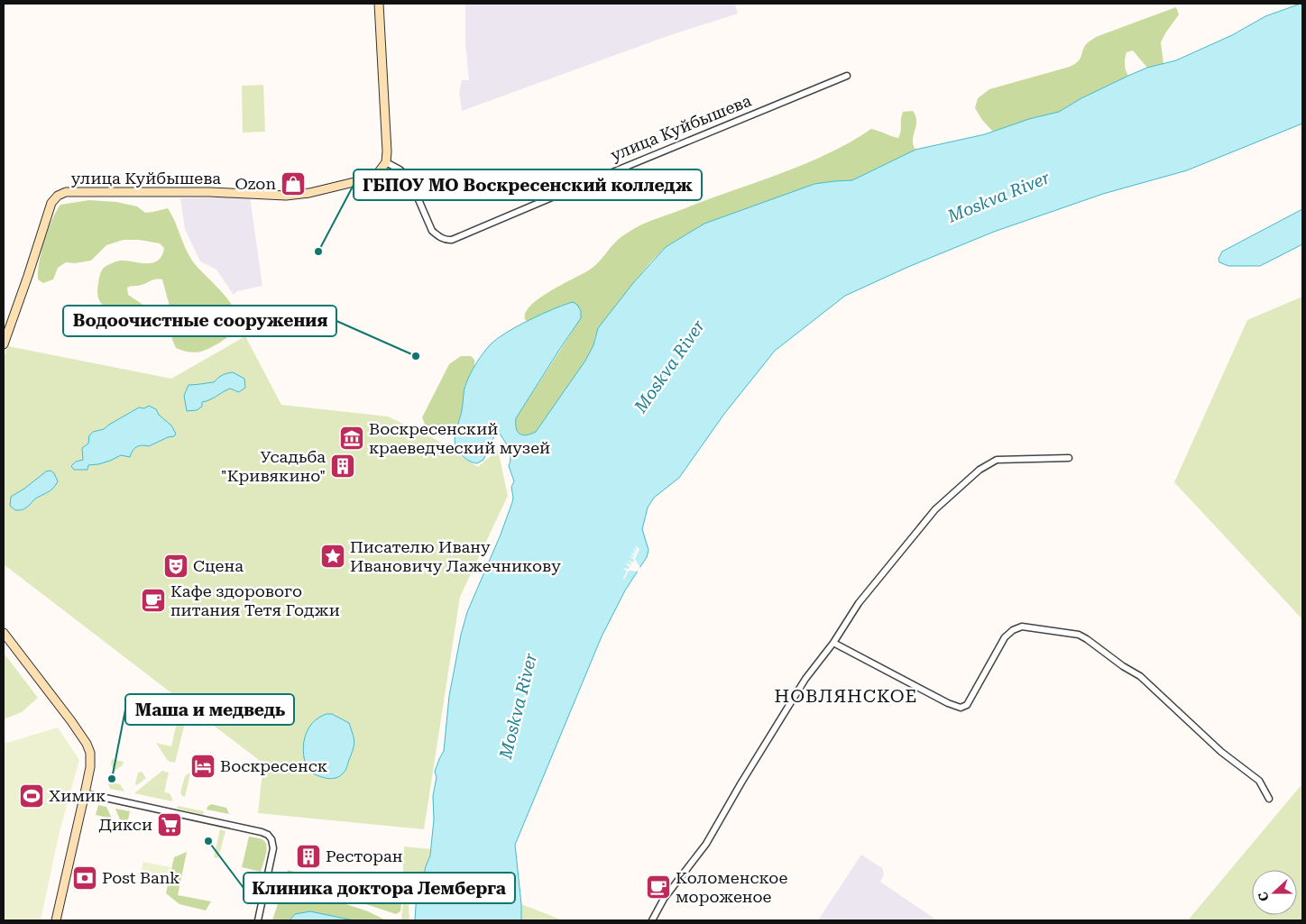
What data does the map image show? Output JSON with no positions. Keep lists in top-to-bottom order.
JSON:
{
  "streets": {
    "street": ["улица Куйбышева"]
  },
  "districts": ["НОВЛЯНСКОЕ"],
  "water": ["Moskva River"],
  "places": {
    "shop": ["Ozon"],
    "other": [
      "ГБПОУ МО Воскресенский колледж",
      "Водоочистные сооружения",
      "Маша и медведь",
      "Клиника доктора Лемберга"
    ],
    "museum": ["Воскресенский краеведческий музей"],
    "building": ["Усадьба \"Кривякино\"", "Ресторан"],
    "place": ["Писателю Ивану Ивановичу Лажечникову"],
    "theatre": ["Сцена"],
    "cafe": ["Кафе здорового питания Тетя Годжи", "Коломенское мороженое"],
    "hotel": ["Воскресенск"],
    "sports": ["Химик"],
    "supermarket": ["Дикси"],
    "bank": ["Post Bank"]
  },
  "north": "left"
}
